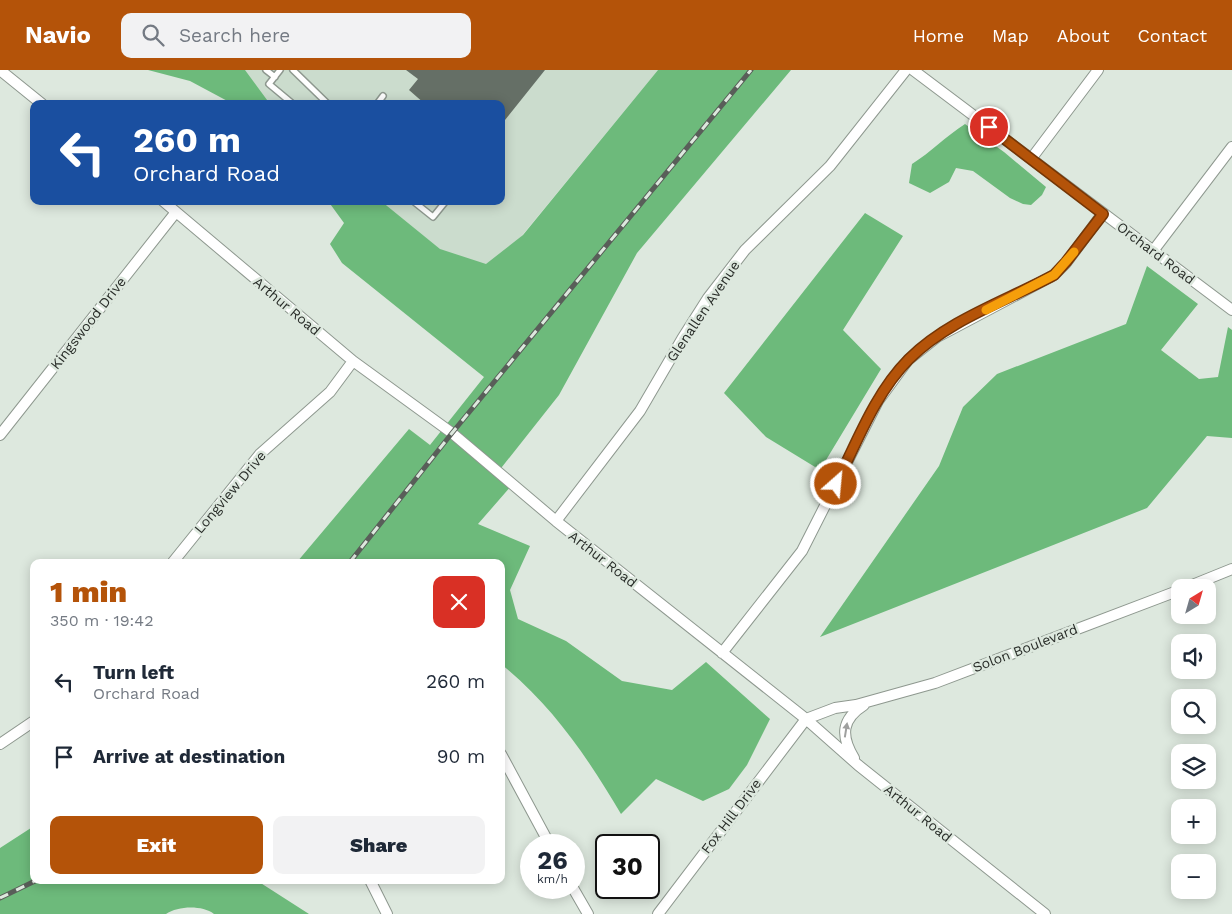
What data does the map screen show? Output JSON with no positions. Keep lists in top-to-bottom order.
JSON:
{
  "streets": {
    "street": [
      "Orchard Road",
      "Arthur Road",
      "Glenallen Avenue",
      "Kingswood Drive",
      "Longview Drive",
      "Solon Boulevard",
      "Fox Hill Drive"
    ]
  },
  "crossings": [
    ["Arthur Road", "Glenallen Avenue"],
    ["Arthur Road", "Kingswood Drive"],
    ["Arthur Road", "Longview Drive"],
    ["Arthur Road", "Solon Boulevard"],
    ["Arthur Road", "Fox Hill Drive"],
    ["Solon Boulevard", "Fox Hill Drive"]
  ],
  "north": "top right",
  "page": {
    "header": "Navio",
    "search": "Search here",
    "nav": [
      "Home",
      "Map",
      "About",
      "Contact"
    ],
    "turn": ["260 m", "Orchard Road"],
    "heading": ["1 min", "350 m · 19:42"],
    "map_buttons": ["+", "−"],
    "list": [
      {
        "name": "Turn left",
        "note": "Orchard Road",
        "value": "260 m"
      },
      {
        "name": "Arrive at destination",
        "value": "90 m"
      }
    ],
    "buttons": ["Exit", "Share"],
    "speed": "26 km/h",
    "limit": "30"
  }
}
